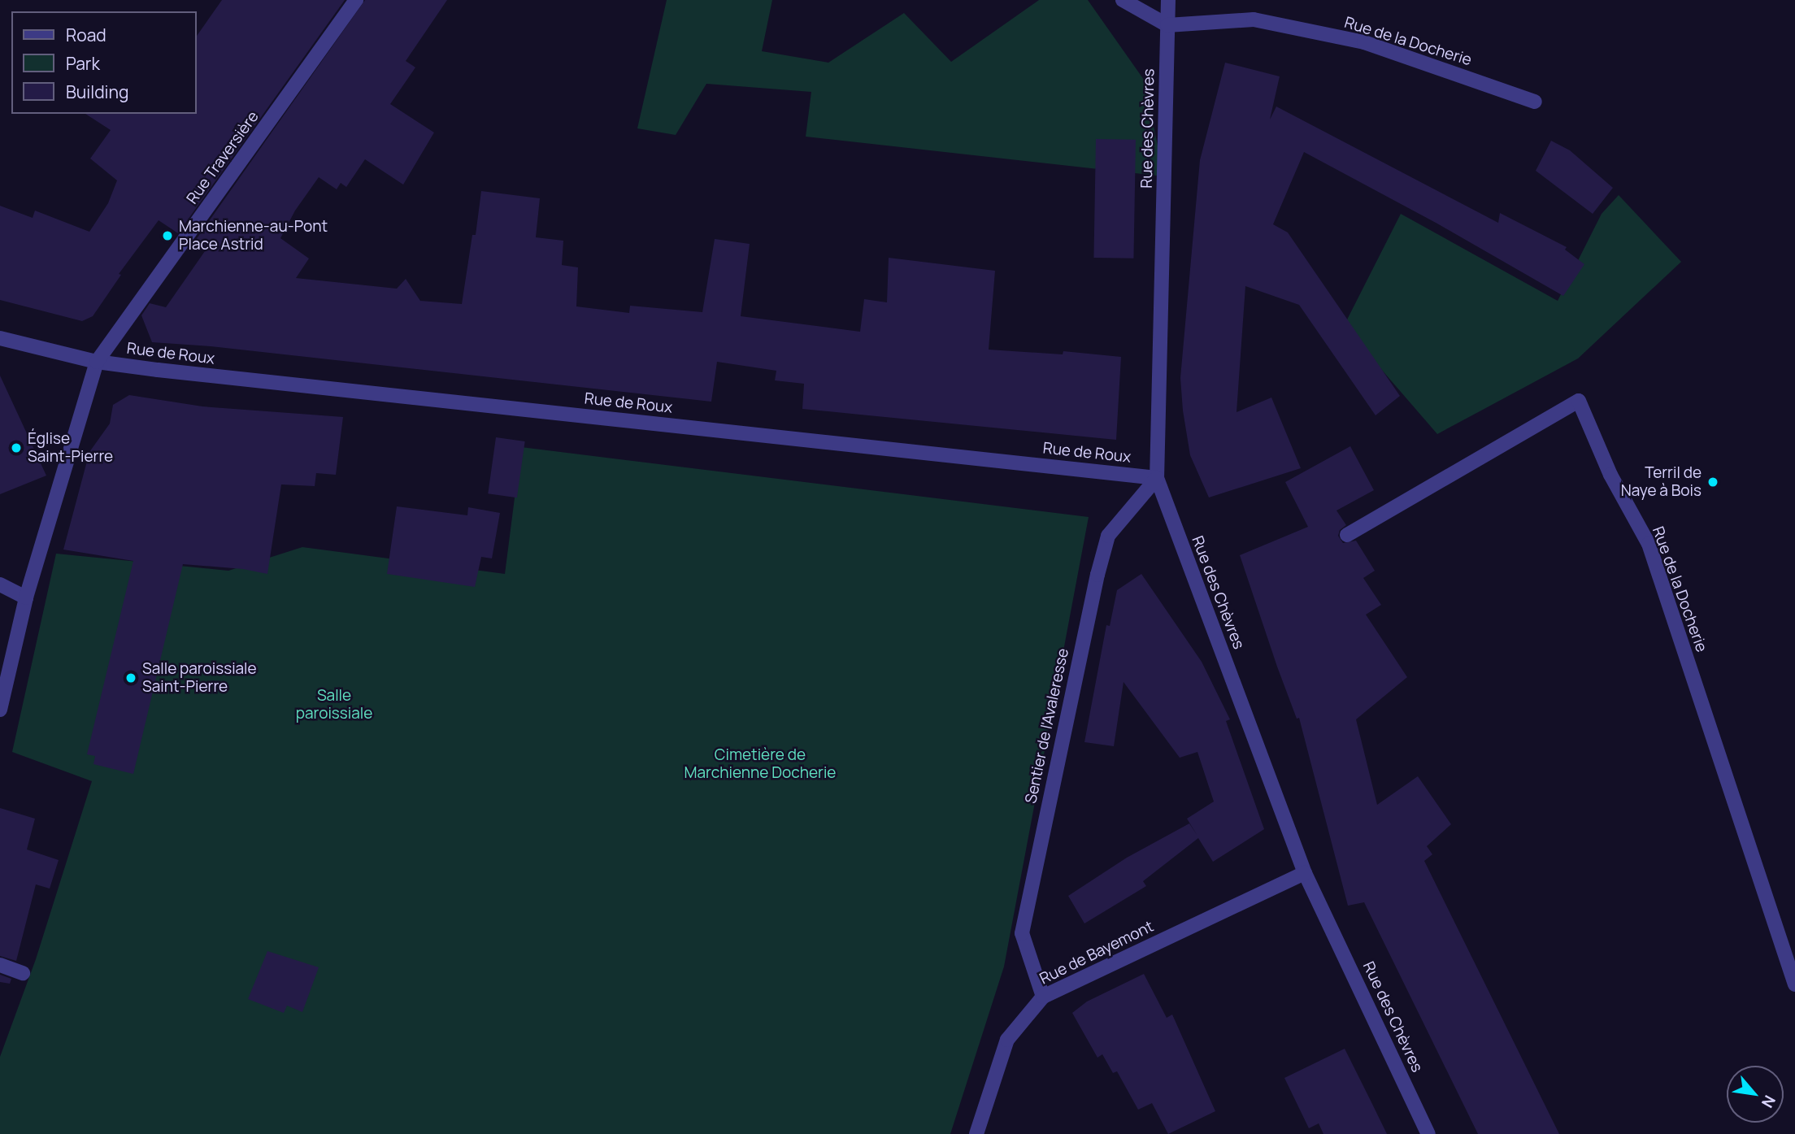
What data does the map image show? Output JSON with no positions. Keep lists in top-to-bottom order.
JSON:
{
  "streets": {
    "street": [
      "Rue de la Docherie",
      "Rue des Chèvres",
      "Rue Traversière",
      "Rue de Roux",
      "Sentier de l'Avaleresse",
      "Rue de Bayemont"
    ]
  },
  "crossings": [
    ["Rue de la Docherie", "Rue des Chèvres"],
    ["Rue des Chèvres", "Rue de Roux"],
    ["Rue des Chèvres", "Sentier de l'Avaleresse"],
    ["Rue des Chèvres", "Rue de Bayemont"],
    ["Rue Traversière", "Rue de Roux"],
    ["Rue de Roux", "Sentier de l'Avaleresse"],
    ["Sentier de l'Avaleresse", "Rue de Bayemont"]
  ],
  "parks": ["Salle paroissiale", "Cimetière de Marchienne Docherie"],
  "places": [
    "Marchienne-au-Pont Place Astrid",
    "Église Saint-Pierre",
    "Terril de Naye à Bois",
    "Salle paroissiale Saint-Pierre"
  ],
  "legend": ["Road", "Park", "Building"],
  "north": "bottom right"
}
